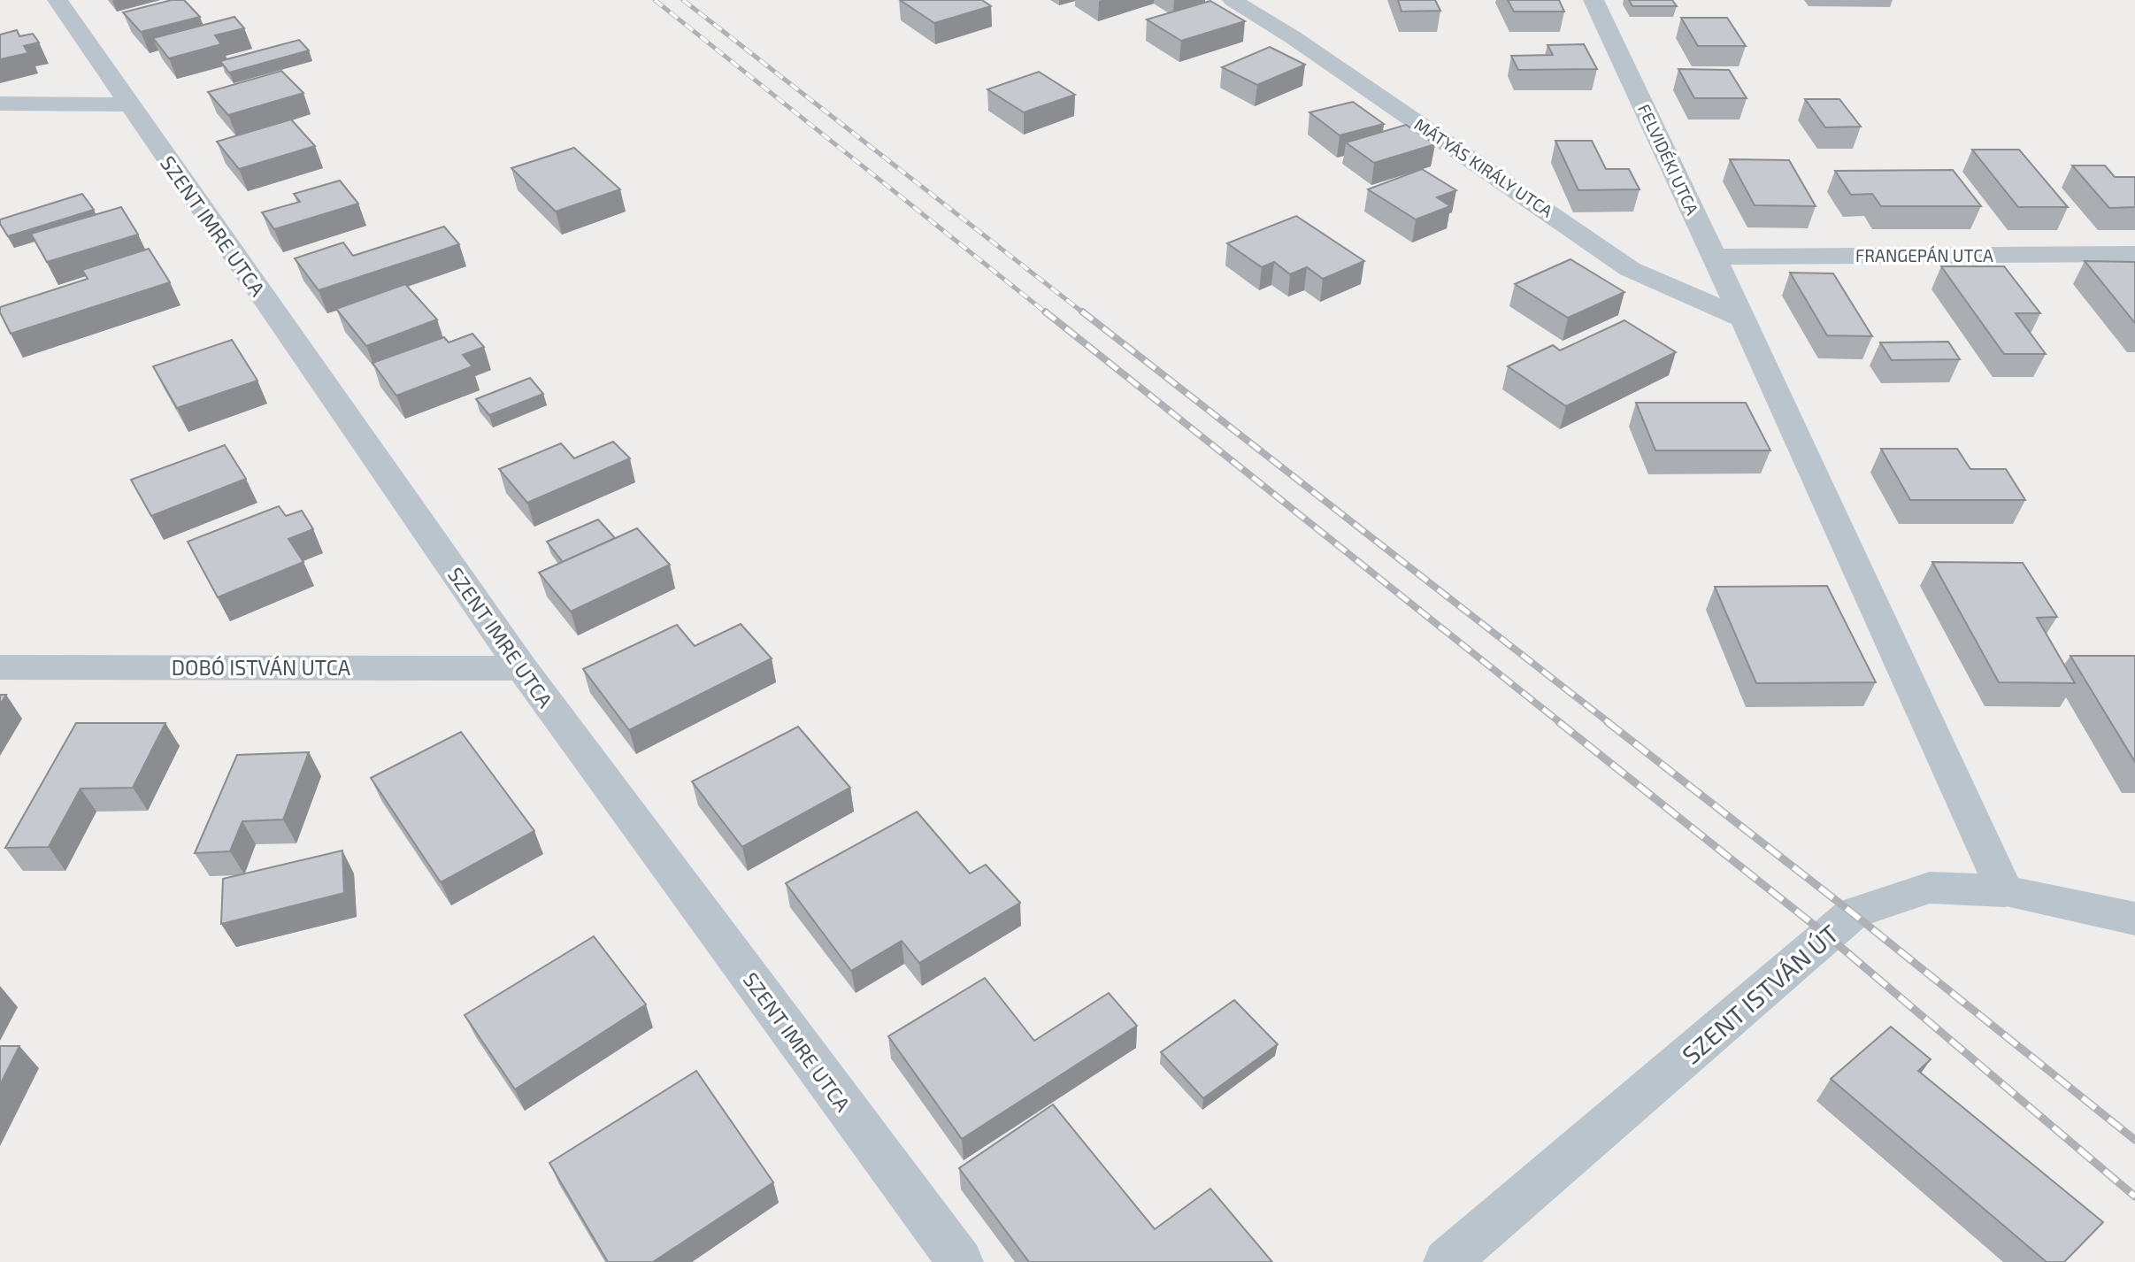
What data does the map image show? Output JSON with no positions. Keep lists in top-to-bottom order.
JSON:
{
  "streets": {
    "street": [
      "FELVIDÉKI UTCA",
      "MÁTYÁS KIRÁLY UTCA",
      "SZENT IMRE UTCA",
      "FRANGEPÁN UTCA",
      "DOBÓ ISTVÁN UTCA",
      "SZENT ISTVÁN ÚT"
    ]
  },
  "crossings": [
    ["FELVIDÉKI UTCA", "MÁTYÁS KIRÁLY UTCA"],
    ["FELVIDÉKI UTCA", "FRANGEPÁN UTCA"],
    ["FELVIDÉKI UTCA", "SZENT ISTVÁN ÚT"],
    ["SZENT IMRE UTCA", "DOBÓ ISTVÁN UTCA"]
  ]
}
